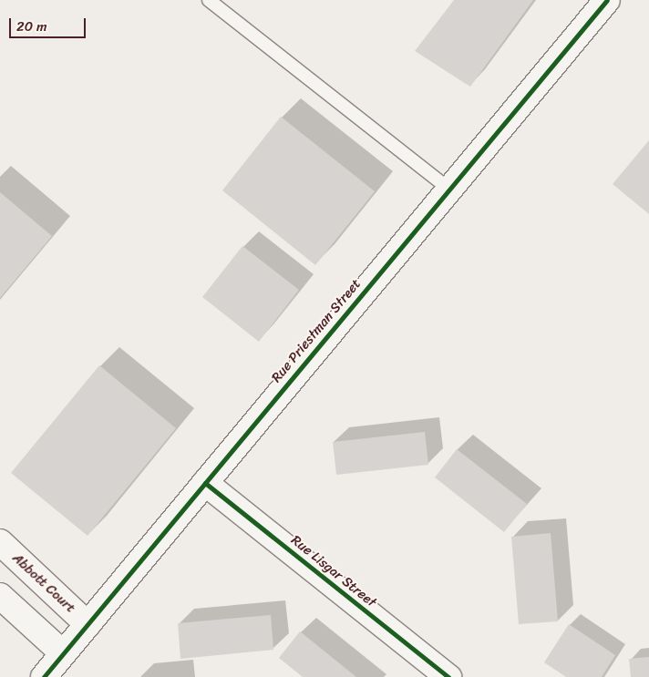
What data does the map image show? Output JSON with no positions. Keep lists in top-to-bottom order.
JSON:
{
  "streets": {
    "street": ["Rue Priestman Street", "Rue Lisgar Street", "Abbott Court"]
  },
  "crossings": [
    ["Rue Priestman Street", "Rue Lisgar Street"],
    ["Rue Priestman Street", "Abbott Court"]
  ],
  "scale_bar": "20 m"
}
